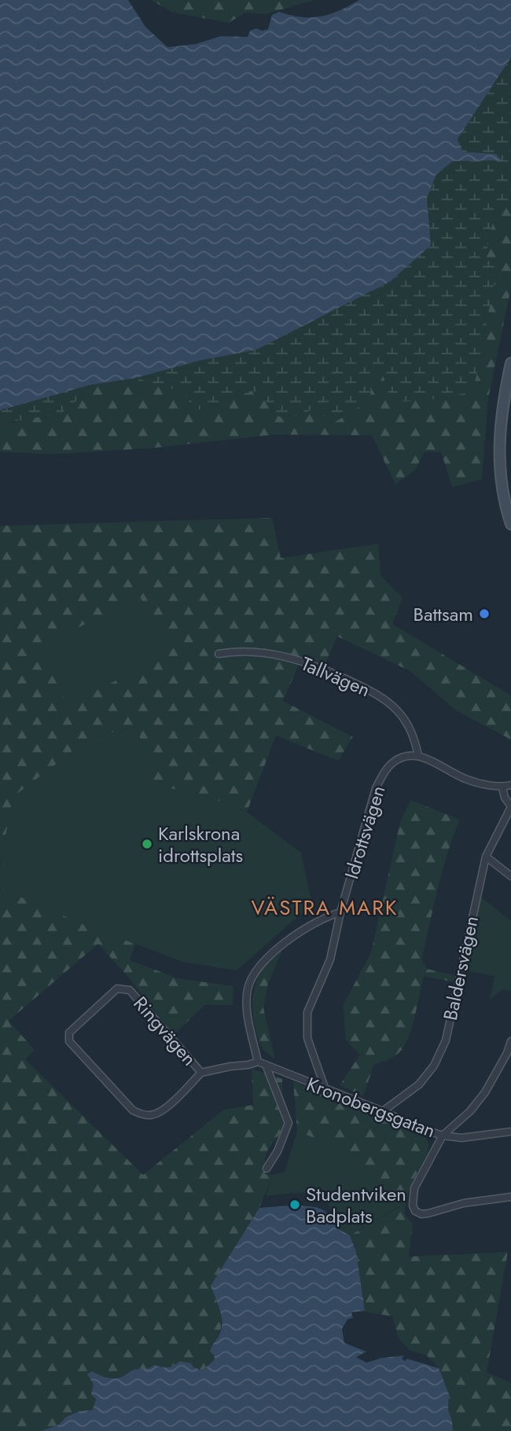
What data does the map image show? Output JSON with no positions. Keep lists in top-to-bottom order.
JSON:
{
  "streets": {
    "street": [
      "Tallvägen",
      "Idrottsvägen",
      "Baldersvägen",
      "Ringvägen",
      "Kronobergsgatan"
    ]
  },
  "crossings": [
    ["Tallvägen", "Idrottsvägen"],
    ["Idrottsvägen", "Kronobergsgatan"],
    ["Baldersvägen", "Kronobergsgatan"]
  ],
  "districts": ["VÄSTRA MARK"],
  "places": ["Battsam", "Karlskrona idrottsplats", "Studentviken Badplats"]
}
